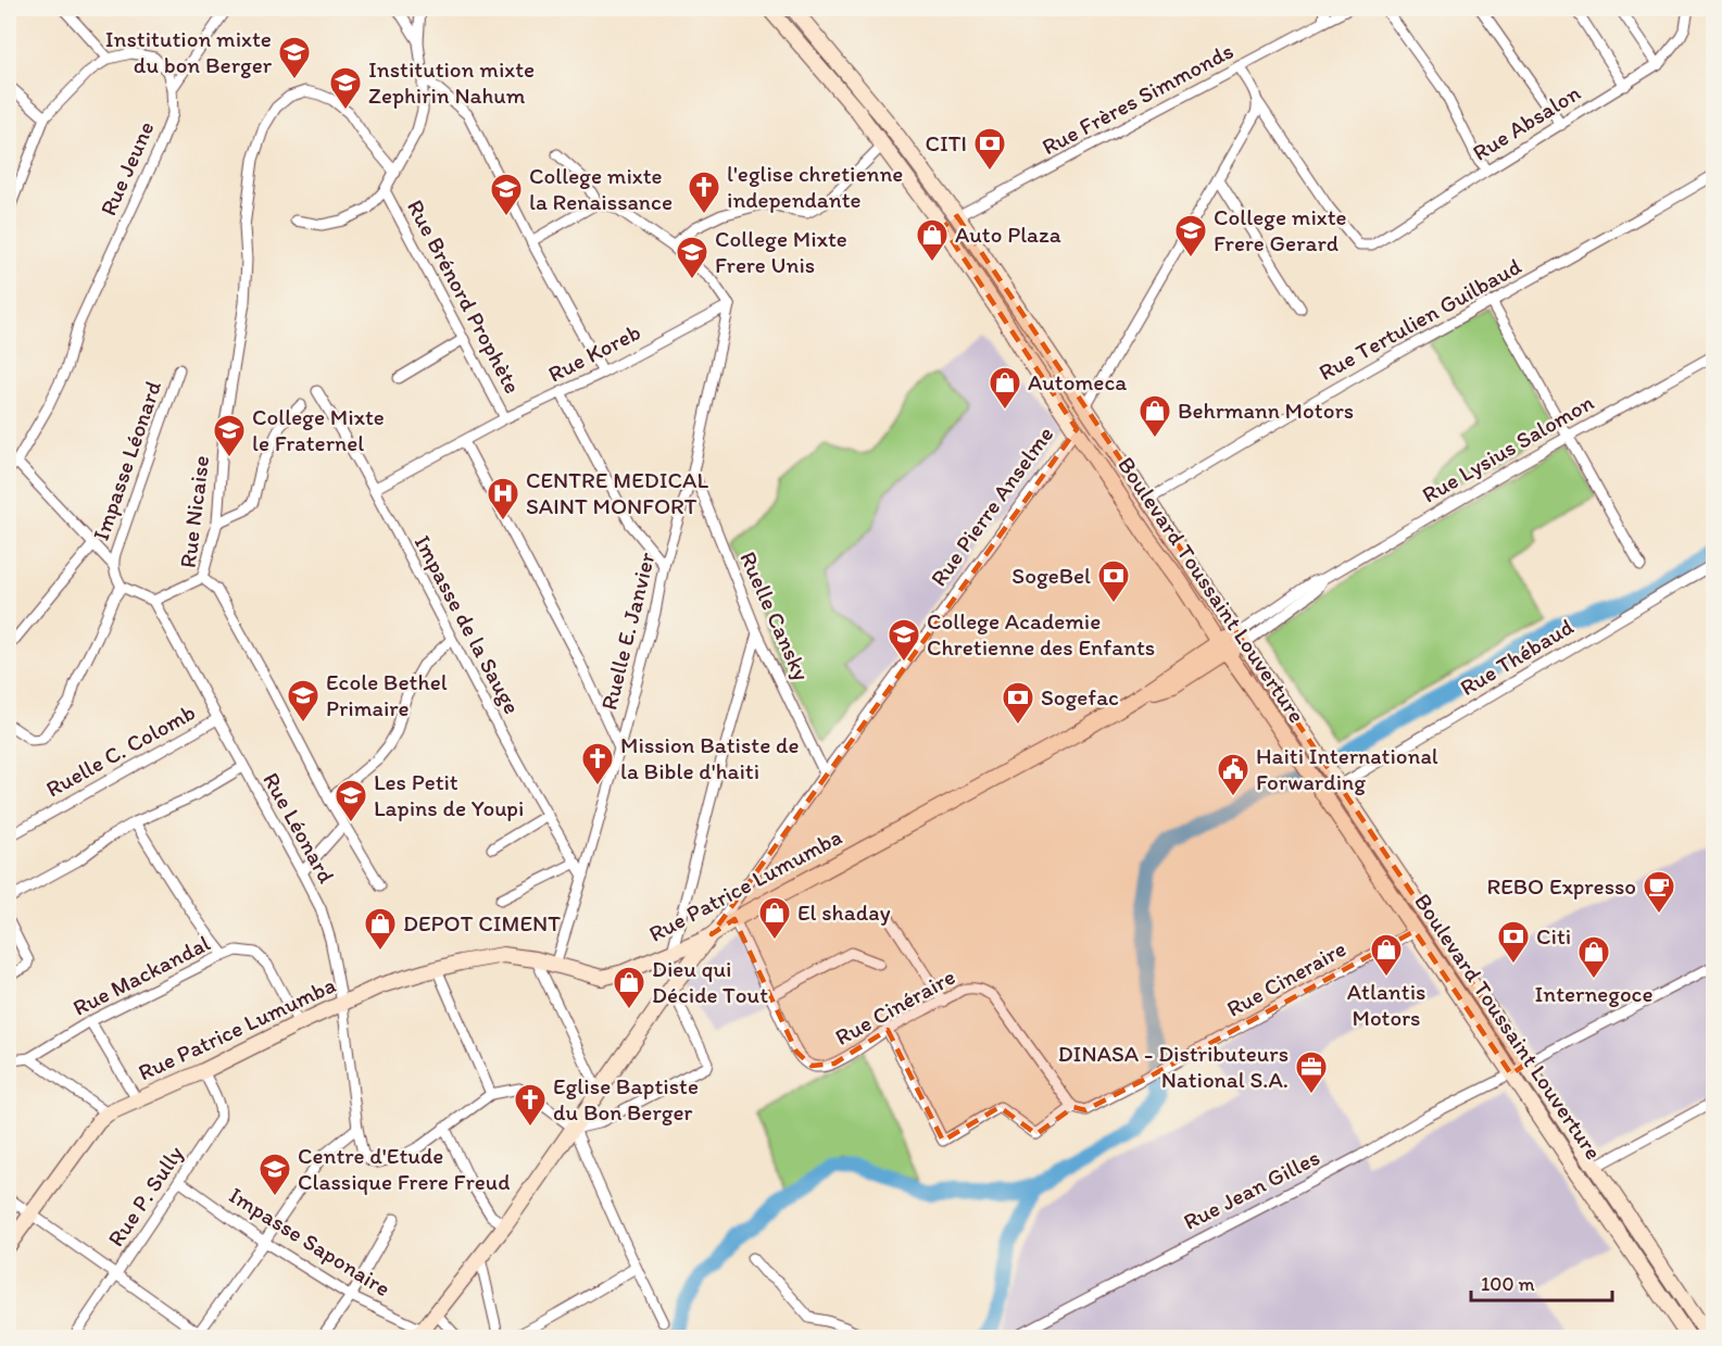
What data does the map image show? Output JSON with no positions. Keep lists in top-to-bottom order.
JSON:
{
  "streets": {
    "main road": ["Rue Pierre Anselme", "Boulevard Toussaint Louverture", "Rue Patrice Lumumba"],
    "street": [
      "Rue Frères Simmonds",
      "Rue Absalon",
      "Rue Jeune",
      "Rue Brénord Prophète",
      "Rue Tertulien Guilbaud",
      "Rue Koreb",
      "Rue Lysius Salomon",
      "Impasse Léonard",
      "Rue Nicaise",
      "Ruelle Cansky",
      "Impasse de la Sauge",
      "Ruelle E. Janvier",
      "Rue Thébaud",
      "Ruelle C. Colomb",
      "Rue Léonard",
      "Rue Mackandal",
      "Rue Cineraire",
      "Rue Cinéraire",
      "Rue Jean Gilles",
      "Rue P. Sully",
      "Impasse Saponaire"
    ]
  },
  "crossings": [
    ["Rue Frères Simmonds", "Boulevard Toussaint Louverture"],
    ["Rue Brénord Prophète", "Rue Koreb"],
    ["Rue Brénord Prophète", "Rue Nicaise"],
    ["Rue Tertulien Guilbaud", "Boulevard Toussaint Louverture"],
    ["Rue Koreb", "Impasse de la Sauge"],
    ["Rue Koreb", "Ruelle E. Janvier"],
    ["Rue Lysius Salomon", "Boulevard Toussaint Louverture"],
    ["Rue Lysius Salomon", "Rue Patrice Lumumba"],
    ["Rue Pierre Anselme", "Boulevard Toussaint Louverture"],
    ["Rue Pierre Anselme", "Ruelle Cansky"],
    ["Rue Pierre Anselme", "Rue Patrice Lumumba"],
    ["Rue Pierre Anselme", "Impasse Saponaire"],
    ["Boulevard Toussaint Louverture", "Rue Thébaud"],
    ["Boulevard Toussaint Louverture", "Rue Patrice Lumumba"],
    ["Boulevard Toussaint Louverture", "Rue Cineraire"],
    ["Boulevard Toussaint Louverture", "Rue Jean Gilles"],
    ["Ruelle Cansky", "Ruelle E. Janvier"],
    ["Impasse de la Sauge", "Ruelle E. Janvier"],
    ["Ruelle E. Janvier", "Rue Patrice Lumumba"],
    ["Ruelle C. Colomb", "Rue Léonard"],
    ["Rue Léonard", "Rue Patrice Lumumba"],
    ["Rue Patrice Lumumba", "Rue Mackandal"],
    ["Rue Patrice Lumumba", "Rue Cinéraire"],
    ["Rue Patrice Lumumba", "Rue P. Sully"],
    ["Rue Cineraire", "Rue Cinéraire"],
    ["Rue P. Sully", "Impasse Saponaire"]
  ],
  "places": {
    "school or university": [
      "Institution mixte du bon Berger",
      "Institution mixte Zephirin Nahum",
      "College mixte la Renaissance",
      "College mixte Frere Gerard",
      "College Mixte Frere Unis",
      "College Mixte le Fraternel",
      "College Academie Chretienne des Enfants",
      "Ecole Bethel Primaire",
      "Les Petit Lapins de Youpi",
      "Centre d'Etude Classique Frere Freud"
    ],
    "bank": [
      "CITI",
      "SogeBel",
      "Sogefac",
      "Citi"
    ],
    "church": ["l'eglise chretienne independante", "Mission Batiste de la Bible d'haiti", "Eglise Baptiste du Bon Berger"],
    "shop": [
      "Auto Plaza",
      "Automeca",
      "Behrmann Motors",
      "El shaday",
      "DEPOT CIMENT",
      "Atlantis Motors",
      "Internegoce",
      "Dieu qui Décide Tout"
    ],
    "hospital": ["CENTRE MEDICAL SAINT MONFORT"],
    "public building": ["Haiti International Forwarding"],
    "cafe": ["REBO Expresso"],
    "office": ["DINASA - Distributeurs National S.A."]
  },
  "scale_bar": "100 m"
}
